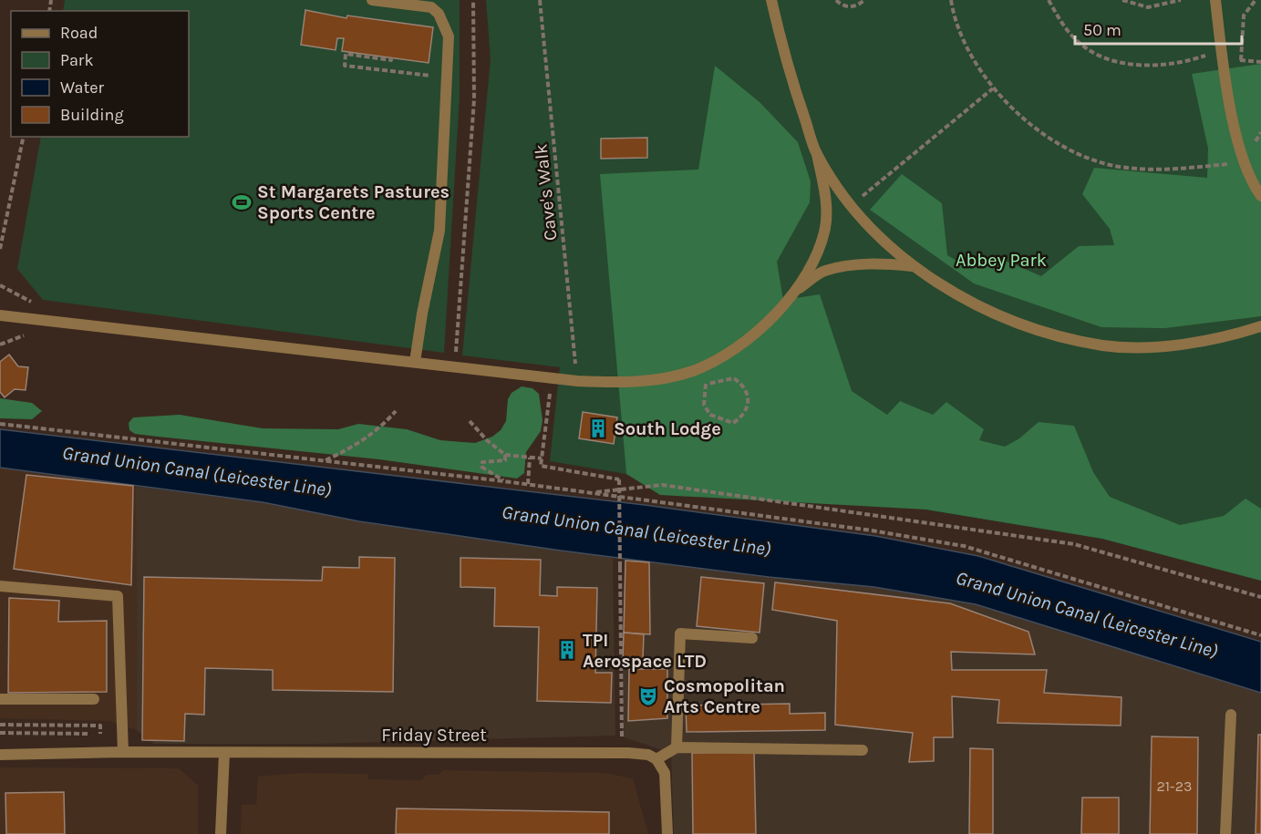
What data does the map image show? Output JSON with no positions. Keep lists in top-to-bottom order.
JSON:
{
  "streets": {
    "street": ["Friday Street"],
    "path": ["Cave's Walk"]
  },
  "water": ["Grand Union Canal (Leicester Line)"],
  "parks": ["Abbey Park"],
  "places": {
    "sports": ["St Margarets Pastures Sports Centre"],
    "building": ["South Lodge", "TPI Aerospace LTD"],
    "theatre": ["Cosmopolitan Arts Centre"]
  },
  "house_numbers": ["21-23"],
  "legend": [
    "Road",
    "Park",
    "Water",
    "Building"
  ],
  "scale_bar": "50 m"
}
